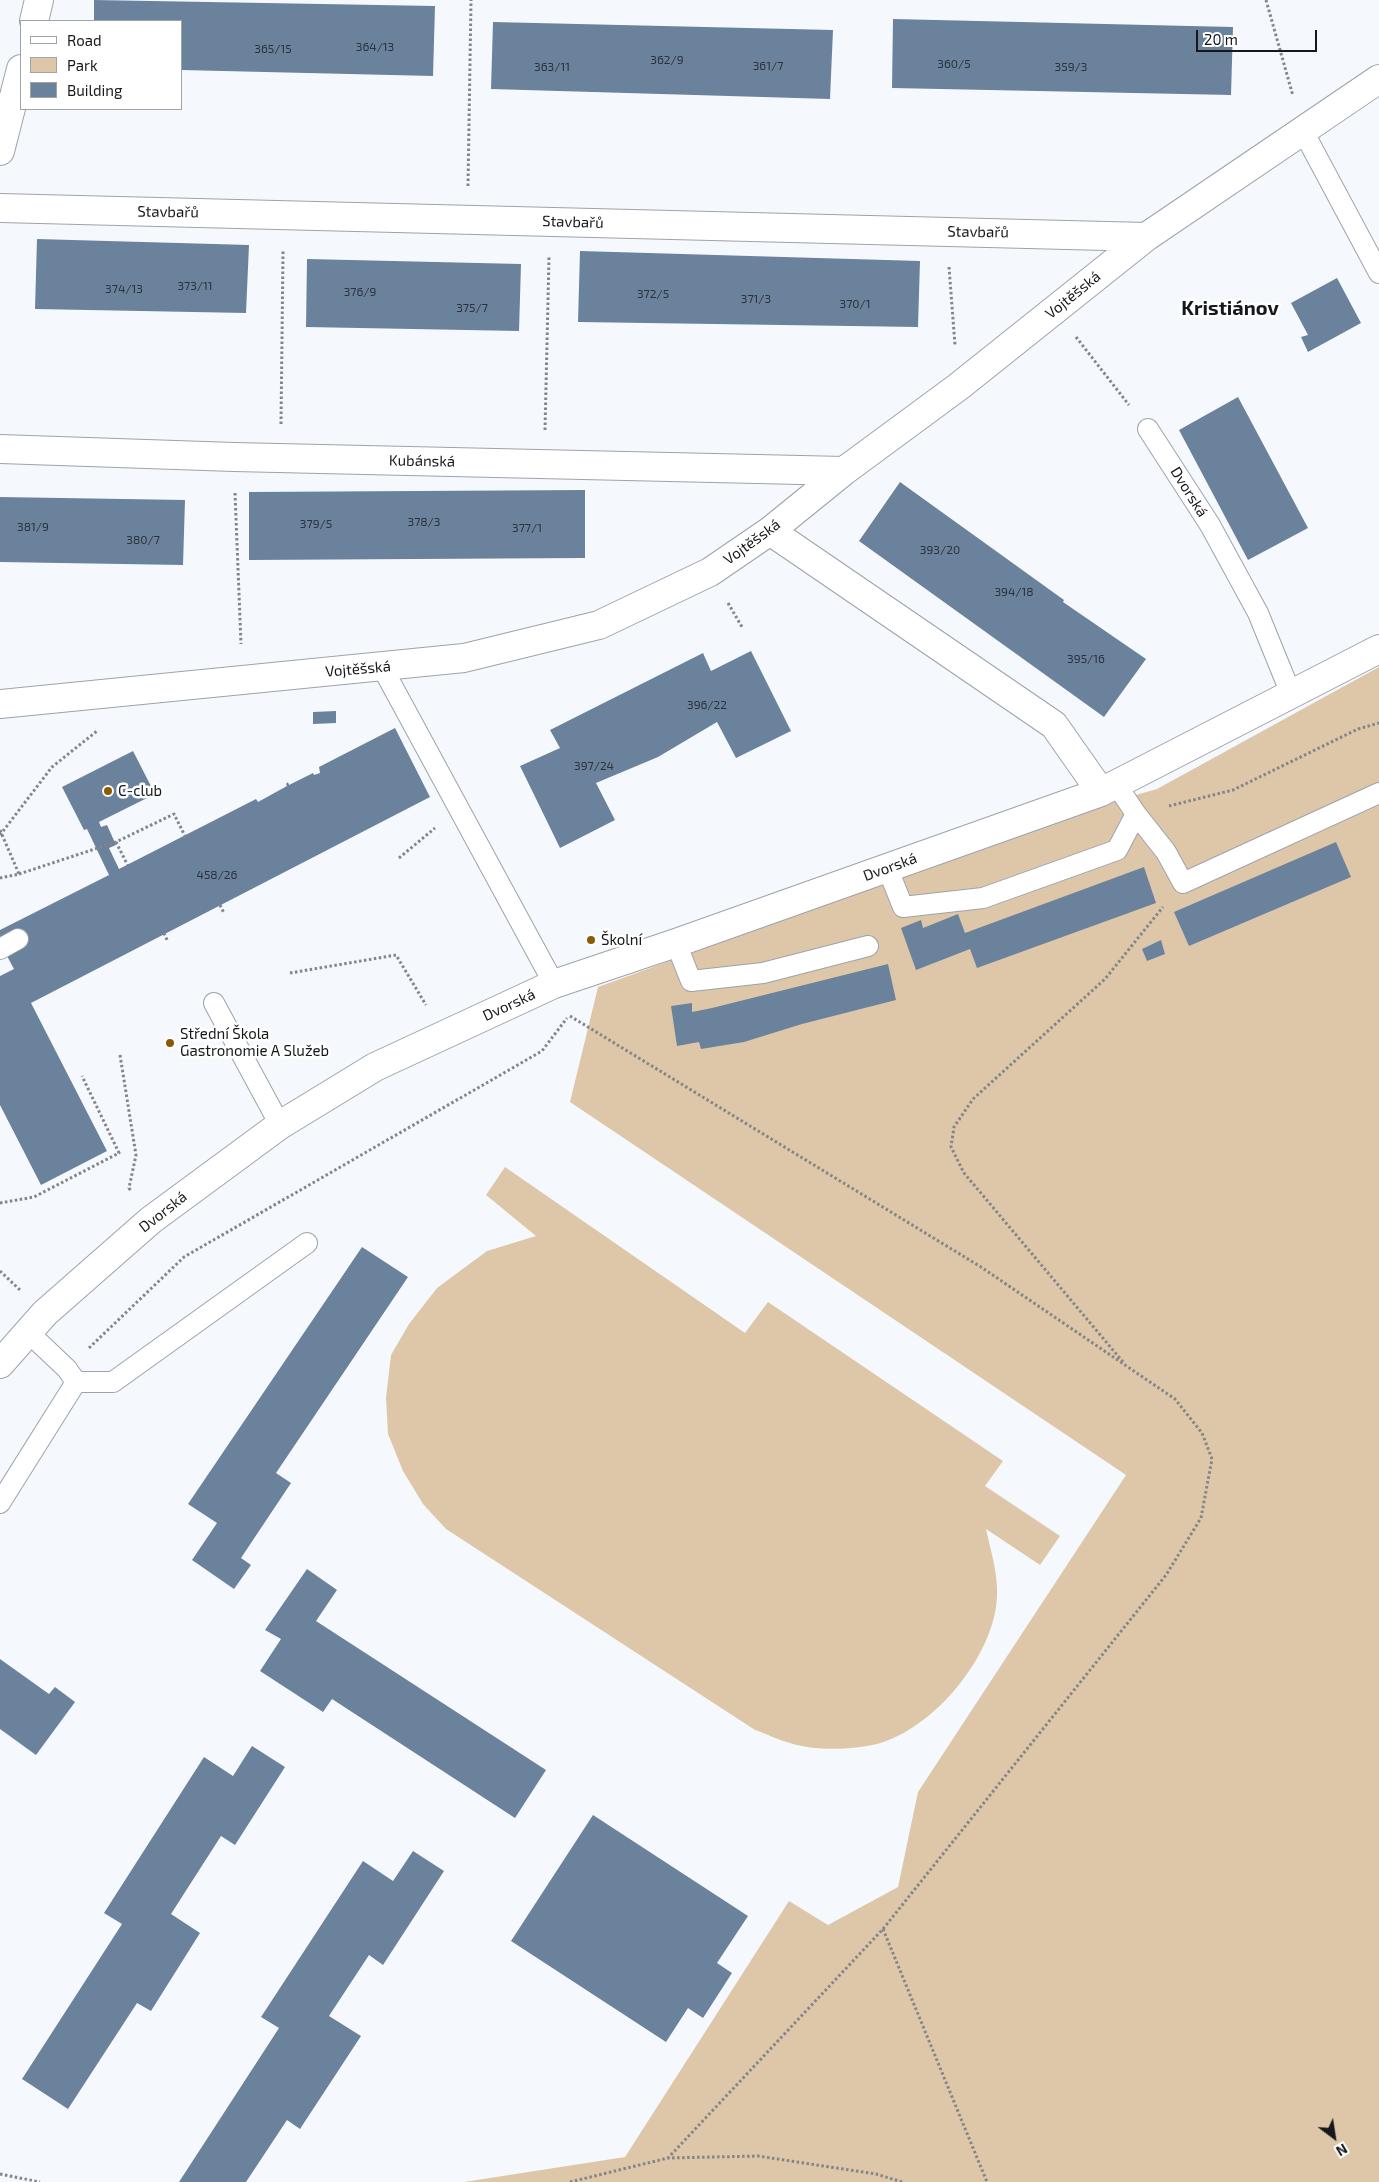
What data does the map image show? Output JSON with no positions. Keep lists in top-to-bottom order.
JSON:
{
  "streets": {
    "street": [
      "Stavbařů",
      "Vojtěšská",
      "Kubánská",
      "Dvorská"
    ]
  },
  "crossings": [
    ["Stavbařů", "Vojtěšská"],
    ["Vojtěšská", "Kubánská"]
  ],
  "districts": ["Kristiánov"],
  "places": ["C-club", "Školní", "Střední Škola Gastronomie A Služeb"],
  "house_numbers": [
    "364/13",
    "365/15",
    "362/9",
    "360/5",
    "361/7",
    "363/11",
    "359/3",
    "373/11",
    "374/13",
    "376/9",
    "372/5",
    "371/3",
    "370/1",
    "375/7",
    "378/3",
    "379/5",
    "381/9",
    "377/1",
    "380/7",
    "393/20",
    "394/18",
    "395/16",
    "396/22",
    "397/24",
    "458/26"
  ],
  "legend": ["Road", "Park", "Building"],
  "scale_bar": "20 m",
  "north": "bottom right"
}
